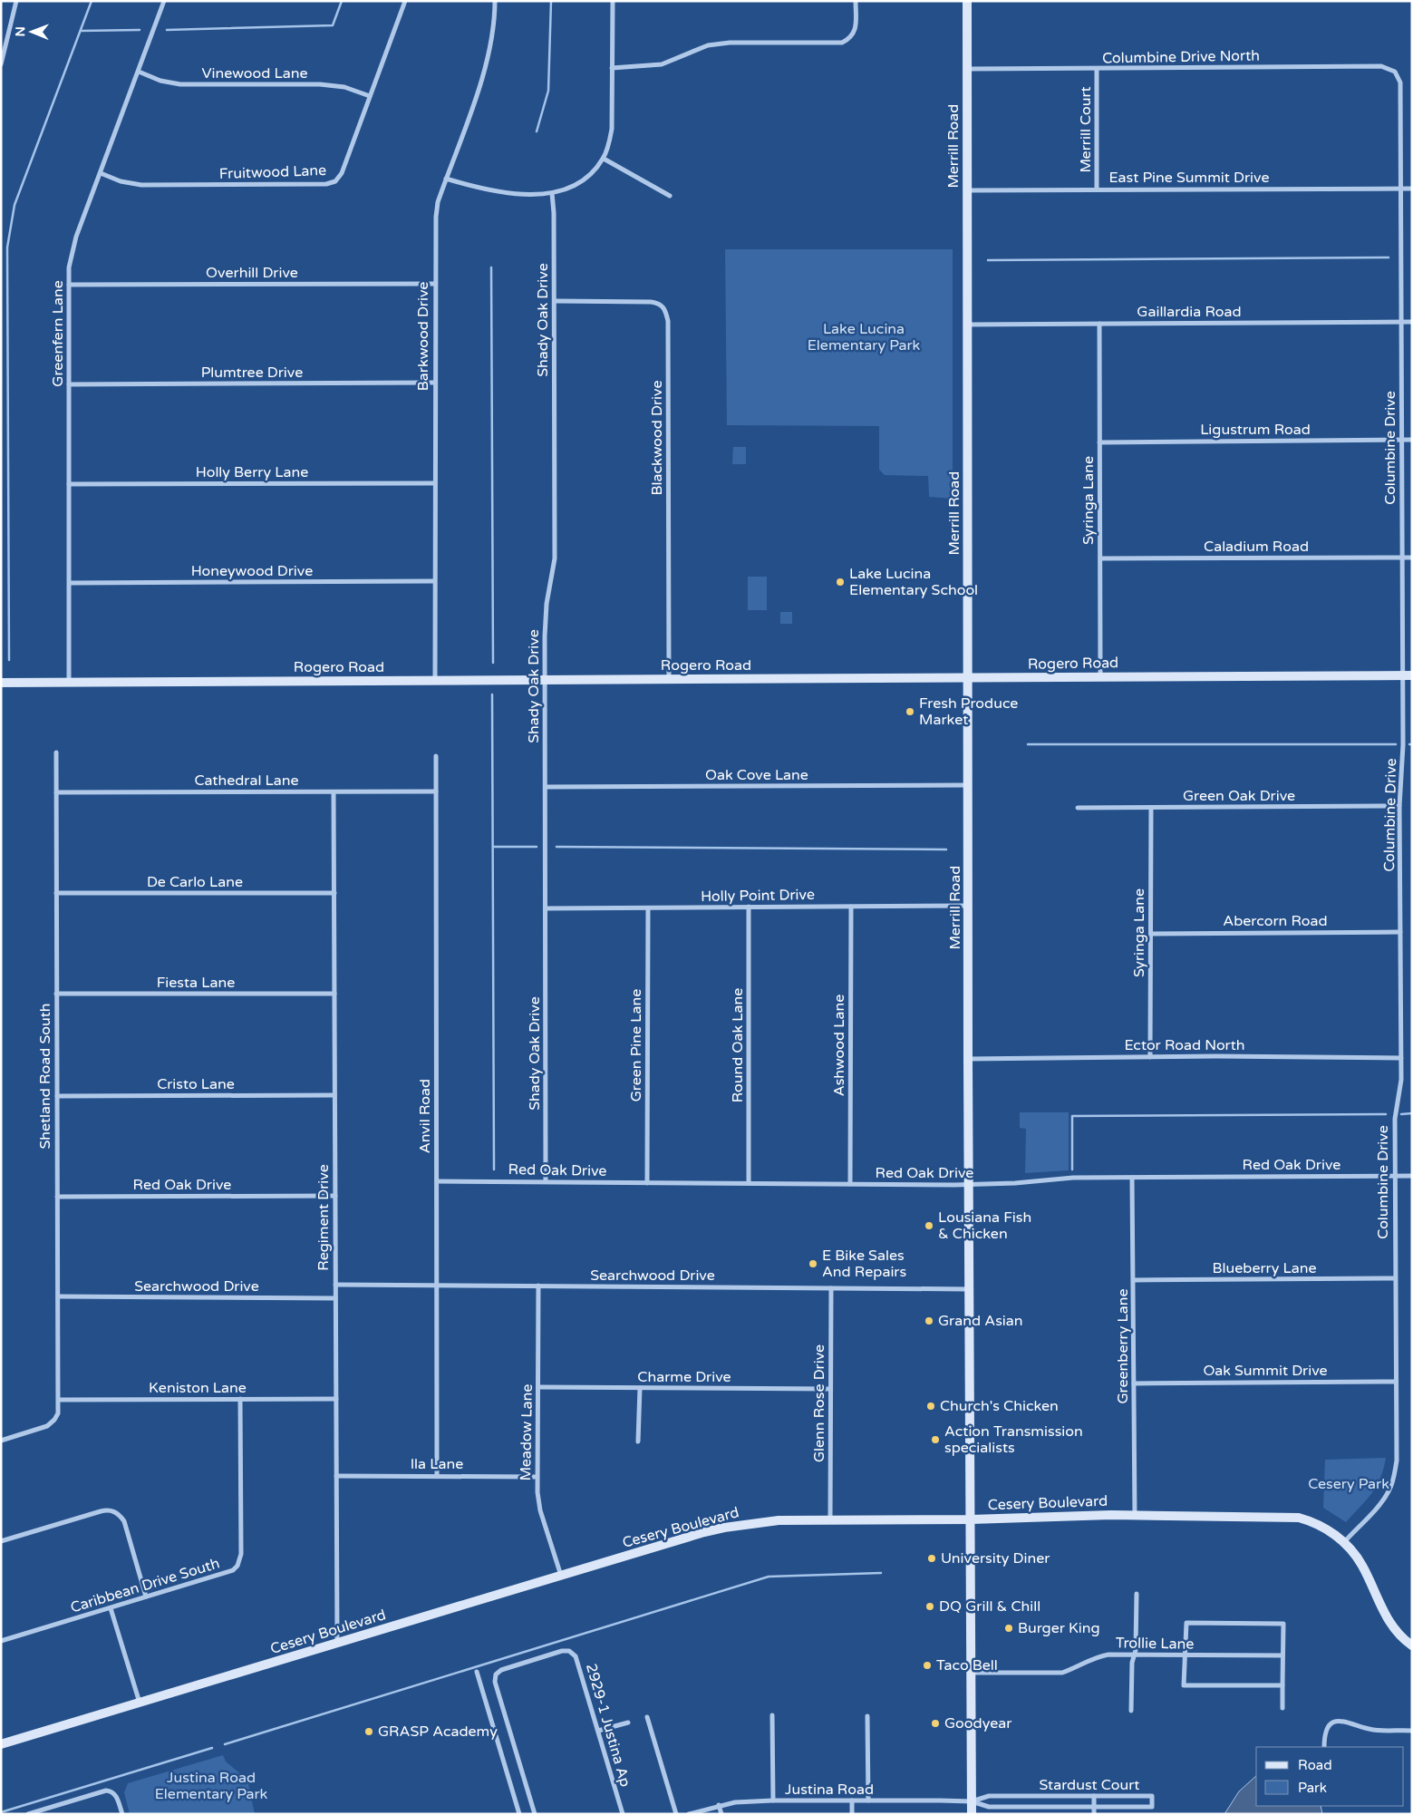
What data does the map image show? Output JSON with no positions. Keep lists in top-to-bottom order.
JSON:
{
  "streets": {
    "main road": ["Merrill Road", "Rogero Road", "Cesery Boulevard"],
    "street": [
      "Columbine Drive North",
      "Vinewood Lane",
      "Merrill Court",
      "Fruitwood Lane",
      "East Pine Summit Drive",
      "Overhill Drive",
      "Gaillardia Road",
      "Shady Oak Drive",
      "Greenfern Lane",
      "Barkwood Drive",
      "Plumtree Drive",
      "Ligustrum Road",
      "Blackwood Drive",
      "Columbine Drive",
      "Holly Berry Lane",
      "Syringa Lane",
      "Caladium Road",
      "Honeywood Drive",
      "Oak Cove Lane",
      "Cathedral Lane",
      "Green Oak Drive",
      "De Carlo Lane",
      "Holly Point Drive",
      "Abercorn Road",
      "Fiesta Lane",
      "Green Pine Lane",
      "Round Oak Lane",
      "Ashwood Lane",
      "Ector Road North",
      "Shetland Road South",
      "Cristo Lane",
      "Anvil Road",
      "Red Oak Drive",
      "Regiment Drive",
      "Blueberry Lane",
      "Searchwood Drive",
      "Greenberry Lane",
      "Oak Summit Drive",
      "Charme Drive",
      "Keniston Lane",
      "Glenn Rose Drive",
      "Meadow Lane",
      "Ila Lane",
      "Caribbean Drive South",
      "Trollie Lane",
      "2929-1 Justina Ap",
      "Stardust Court",
      "Justina Road"
    ]
  },
  "crossings": [
    ["Columbine Drive North", "Merrill Court"],
    ["Columbine Drive North", "Merrill Road"],
    ["Columbine Drive North", "Columbine Drive"],
    ["Vinewood Lane", "Fruitwood Lane"],
    ["Vinewood Lane", "Greenfern Lane"],
    ["Merrill Court", "East Pine Summit Drive"],
    ["Merrill Road", "East Pine Summit Drive"],
    ["Merrill Road", "Gaillardia Road"],
    ["Merrill Road", "Rogero Road"],
    ["Merrill Road", "Oak Cove Lane"],
    ["Merrill Road", "Holly Point Drive"],
    ["Merrill Road", "Ector Road North"],
    ["Merrill Road", "Red Oak Drive"],
    ["Merrill Road", "Searchwood Drive"],
    ["Merrill Road", "Cesery Boulevard"],
    ["Merrill Road", "Trollie Lane"],
    ["Merrill Road", "Stardust Court"],
    ["Merrill Road", "Justina Road"],
    ["Fruitwood Lane", "Greenfern Lane"],
    ["East Pine Summit Drive", "Columbine Drive"],
    ["Overhill Drive", "Greenfern Lane"],
    ["Overhill Drive", "Barkwood Drive"],
    ["Gaillardia Road", "Columbine Drive"],
    ["Gaillardia Road", "Syringa Lane"],
    ["Shady Oak Drive", "Blackwood Drive"],
    ["Shady Oak Drive", "Rogero Road"],
    ["Shady Oak Drive", "Oak Cove Lane"],
    ["Shady Oak Drive", "Holly Point Drive"],
    ["Shady Oak Drive", "Red Oak Drive"],
    ["Greenfern Lane", "Plumtree Drive"],
    ["Greenfern Lane", "Holly Berry Lane"],
    ["Greenfern Lane", "Honeywood Drive"],
    ["Greenfern Lane", "Rogero Road"],
    ["Barkwood Drive", "Plumtree Drive"],
    ["Barkwood Drive", "Holly Berry Lane"],
    ["Barkwood Drive", "Honeywood Drive"],
    ["Barkwood Drive", "Rogero Road"],
    ["Ligustrum Road", "Columbine Drive"],
    ["Ligustrum Road", "Syringa Lane"],
    ["Blackwood Drive", "Rogero Road"],
    ["Columbine Drive", "Caladium Road"],
    ["Columbine Drive", "Rogero Road"],
    ["Columbine Drive", "Green Oak Drive"],
    ["Columbine Drive", "Abercorn Road"],
    ["Columbine Drive", "Ector Road North"],
    ["Columbine Drive", "Red Oak Drive"],
    ["Columbine Drive", "Blueberry Lane"],
    ["Columbine Drive", "Oak Summit Drive"],
    ["Columbine Drive", "Cesery Boulevard"],
    ["Syringa Lane", "Caladium Road"],
    ["Syringa Lane", "Rogero Road"],
    ["Syringa Lane", "Green Oak Drive"],
    ["Syringa Lane", "Abercorn Road"],
    ["Syringa Lane", "Ector Road North"],
    ["Cathedral Lane", "Shetland Road South"],
    ["Cathedral Lane", "Anvil Road"],
    ["Cathedral Lane", "Regiment Drive"],
    ["De Carlo Lane", "Shetland Road South"],
    ["De Carlo Lane", "Regiment Drive"],
    ["Holly Point Drive", "Green Pine Lane"],
    ["Holly Point Drive", "Round Oak Lane"],
    ["Holly Point Drive", "Ashwood Lane"],
    ["Fiesta Lane", "Shetland Road South"],
    ["Fiesta Lane", "Regiment Drive"],
    ["Green Pine Lane", "Red Oak Drive"],
    ["Round Oak Lane", "Red Oak Drive"],
    ["Ashwood Lane", "Red Oak Drive"],
    ["Shetland Road South", "Cristo Lane"],
    ["Shetland Road South", "Red Oak Drive"],
    ["Shetland Road South", "Searchwood Drive"],
    ["Shetland Road South", "Keniston Lane"],
    ["Cristo Lane", "Regiment Drive"],
    ["Anvil Road", "Red Oak Drive"],
    ["Anvil Road", "Searchwood Drive"],
    ["Anvil Road", "Ila Lane"],
    ["Red Oak Drive", "Regiment Drive"],
    ["Red Oak Drive", "Greenberry Lane"],
    ["Regiment Drive", "Searchwood Drive"],
    ["Regiment Drive", "Keniston Lane"],
    ["Regiment Drive", "Ila Lane"],
    ["Regiment Drive", "Cesery Boulevard"],
    ["Blueberry Lane", "Greenberry Lane"],
    ["Searchwood Drive", "Glenn Rose Drive"],
    ["Searchwood Drive", "Meadow Lane"],
    ["Greenberry Lane", "Oak Summit Drive"],
    ["Greenberry Lane", "Cesery Boulevard"],
    ["Charme Drive", "Glenn Rose Drive"],
    ["Charme Drive", "Meadow Lane"],
    ["Keniston Lane", "Caribbean Drive South"],
    ["Glenn Rose Drive", "Cesery Boulevard"],
    ["Meadow Lane", "Ila Lane"],
    ["Meadow Lane", "Cesery Boulevard"],
    ["Stardust Court", "Justina Road"]
  ],
  "parks": ["Lake Lucina Elementary Park", "Cesery Park", "Justina Road Elementary Park"],
  "places": [
    "Lake Lucina Elementary School",
    "Fresh Produce Market",
    "Lousiana Fish & Chicken",
    "E Bike Sales And Repairs",
    "Grand Asian",
    "Church's Chicken",
    "Action Transmission specialists",
    "University Diner",
    "DQ Grill & Chill",
    "Burger King",
    "Taco Bell",
    "Goodyear",
    "GRASP Academy"
  ],
  "legend": ["Road", "Park"],
  "north": "left"
}
